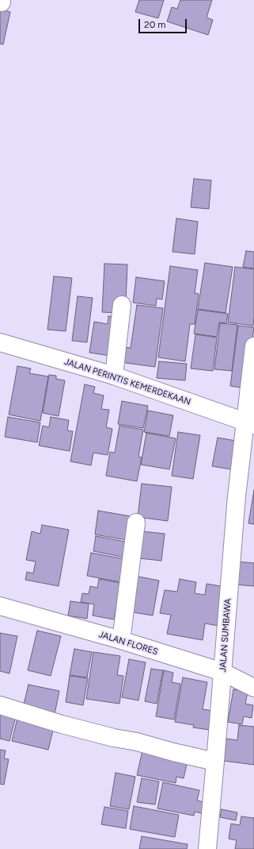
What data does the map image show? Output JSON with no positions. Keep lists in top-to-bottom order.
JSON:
{
  "streets": {
    "street": ["JALAN PERINTIS KEMERDEKAAN", "JALAN SUMBAWA", "JALAN FLORES"]
  },
  "crossings": [
    ["JALAN PERINTIS KEMERDEKAAN", "JALAN SUMBAWA"],
    ["JALAN SUMBAWA", "JALAN FLORES"]
  ],
  "scale_bar": "20 m"
}
